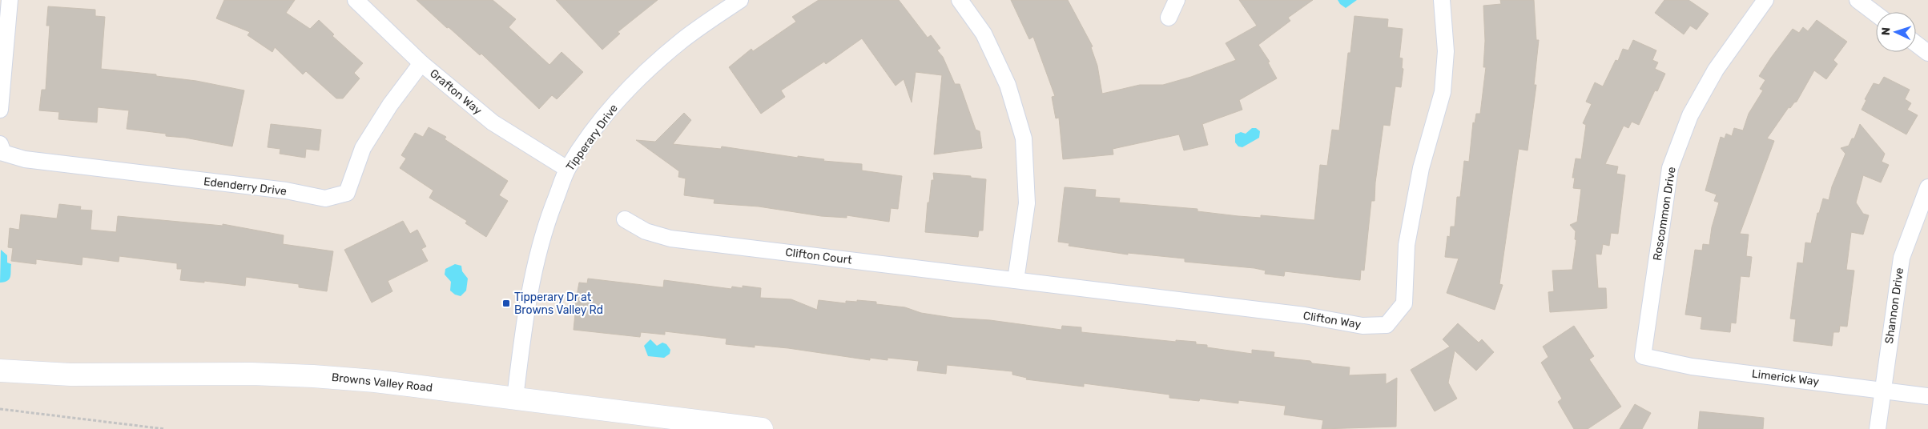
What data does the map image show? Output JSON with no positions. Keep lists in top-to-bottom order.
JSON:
{
  "streets": {
    "main road": ["Browns Valley Road"],
    "street": [
      "Grafton Way",
      "Tipperary Drive",
      "Edenderry Drive",
      "Roscommon Drive",
      "Clifton Court",
      "Shannon Drive",
      "Clifton Way",
      "Limerick Way"
    ]
  },
  "crossings": [
    ["Grafton Way", "Tipperary Drive"],
    ["Grafton Way", "Edenderry Drive"],
    ["Tipperary Drive", "Browns Valley Road"],
    ["Roscommon Drive", "Limerick Way"],
    ["Clifton Court", "Clifton Way"],
    ["Shannon Drive", "Limerick Way"]
  ],
  "places": {
    "transit": ["Tipperary Dr at Browns Valley Rd"]
  },
  "north": "left"
}
